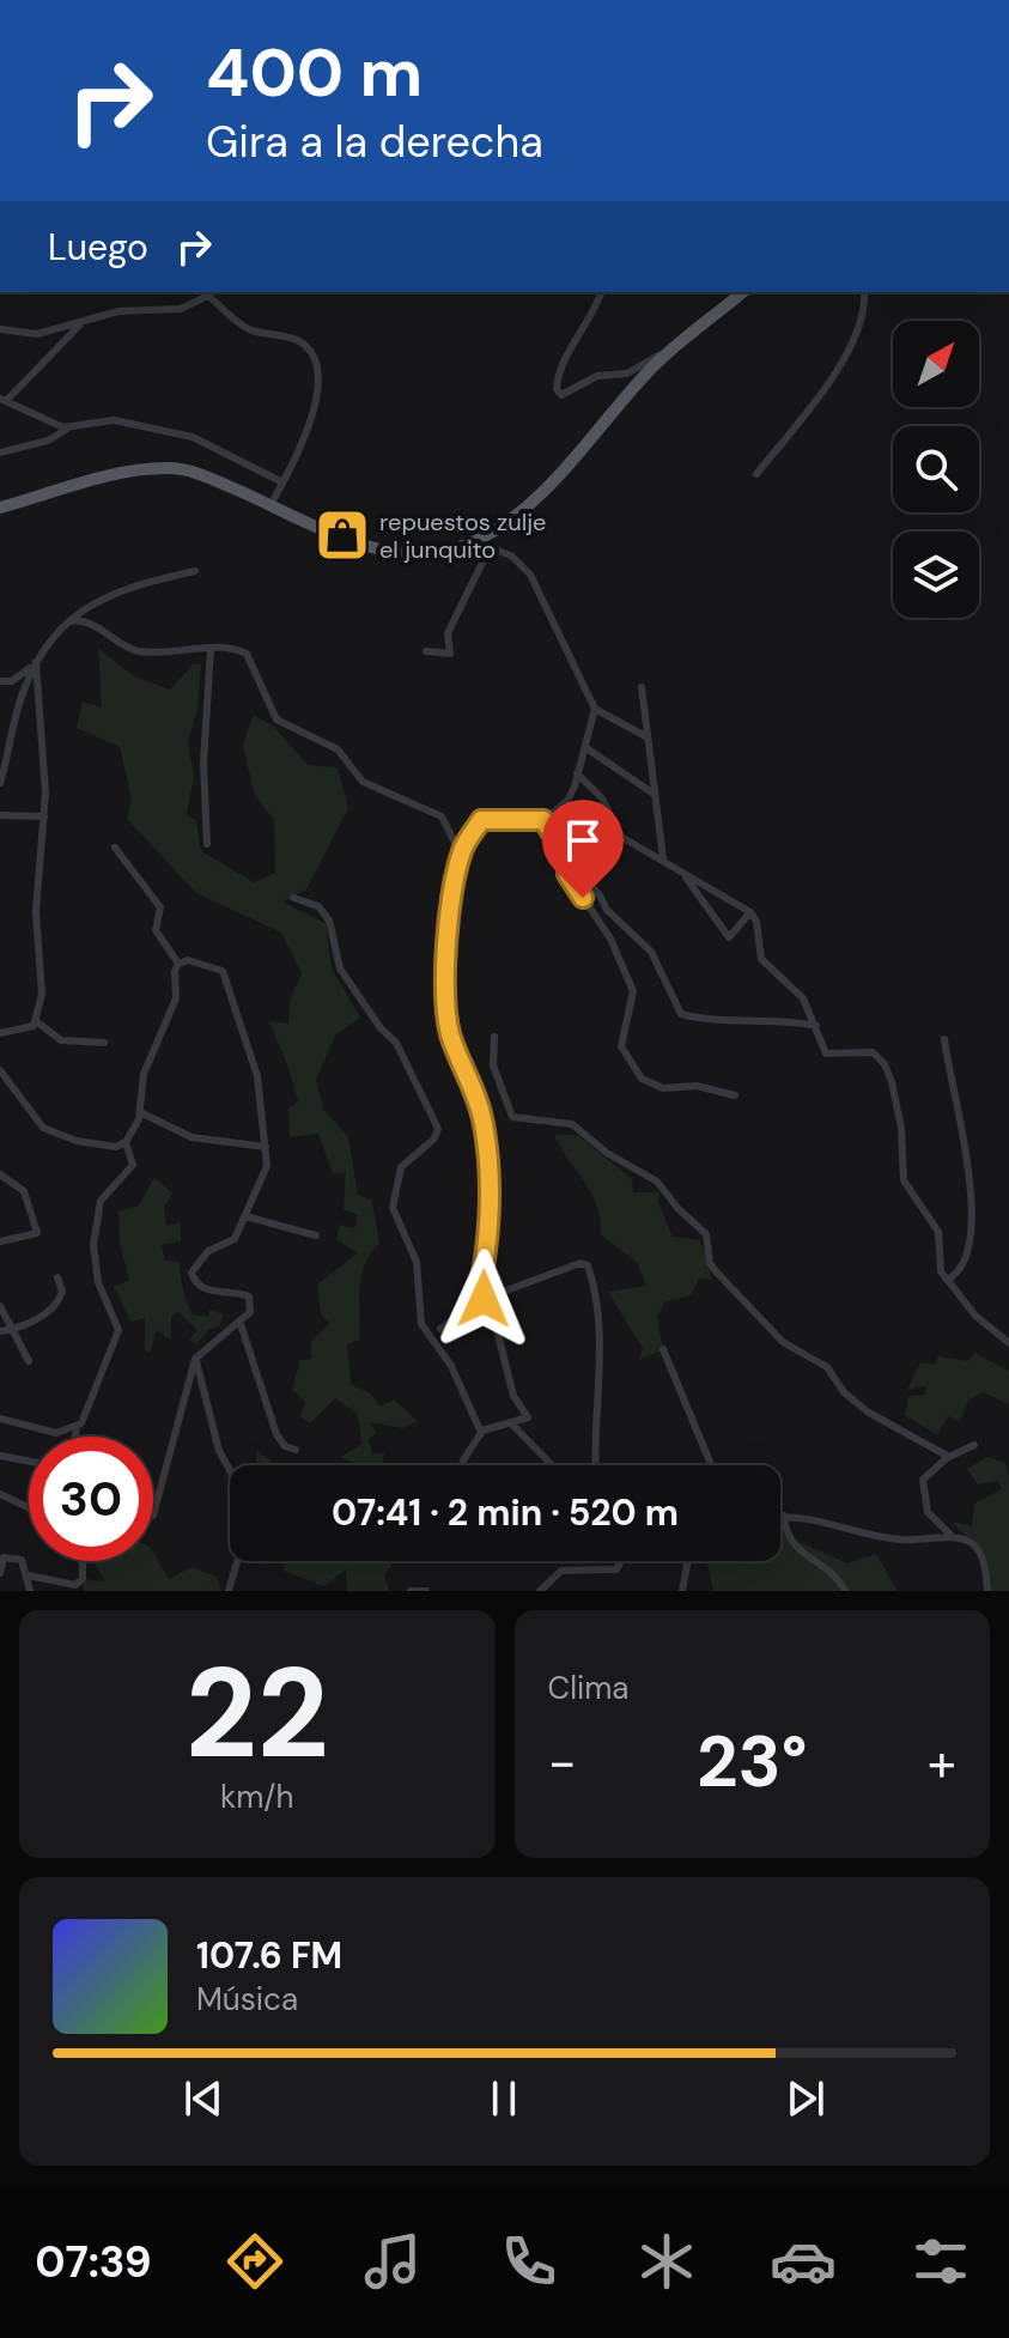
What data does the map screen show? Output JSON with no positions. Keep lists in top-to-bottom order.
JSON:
{
  "places": {
    "shop": ["repuestos zulje el junquito"]
  },
  "north": "top right",
  "page": {
    "turn": ["400 m", "Gira a la derecha"],
    "then": "Luego",
    "limit": "30",
    "trip": "07:41 · 2 min · 520 m",
    "tile": [
      ["22", "km/h"],
      "Clima"
    ],
    "heat": ["−", "23°", "+"],
    "song": ["107.6 FM", "Música"],
    "tabs": "07:39"
  }
}
